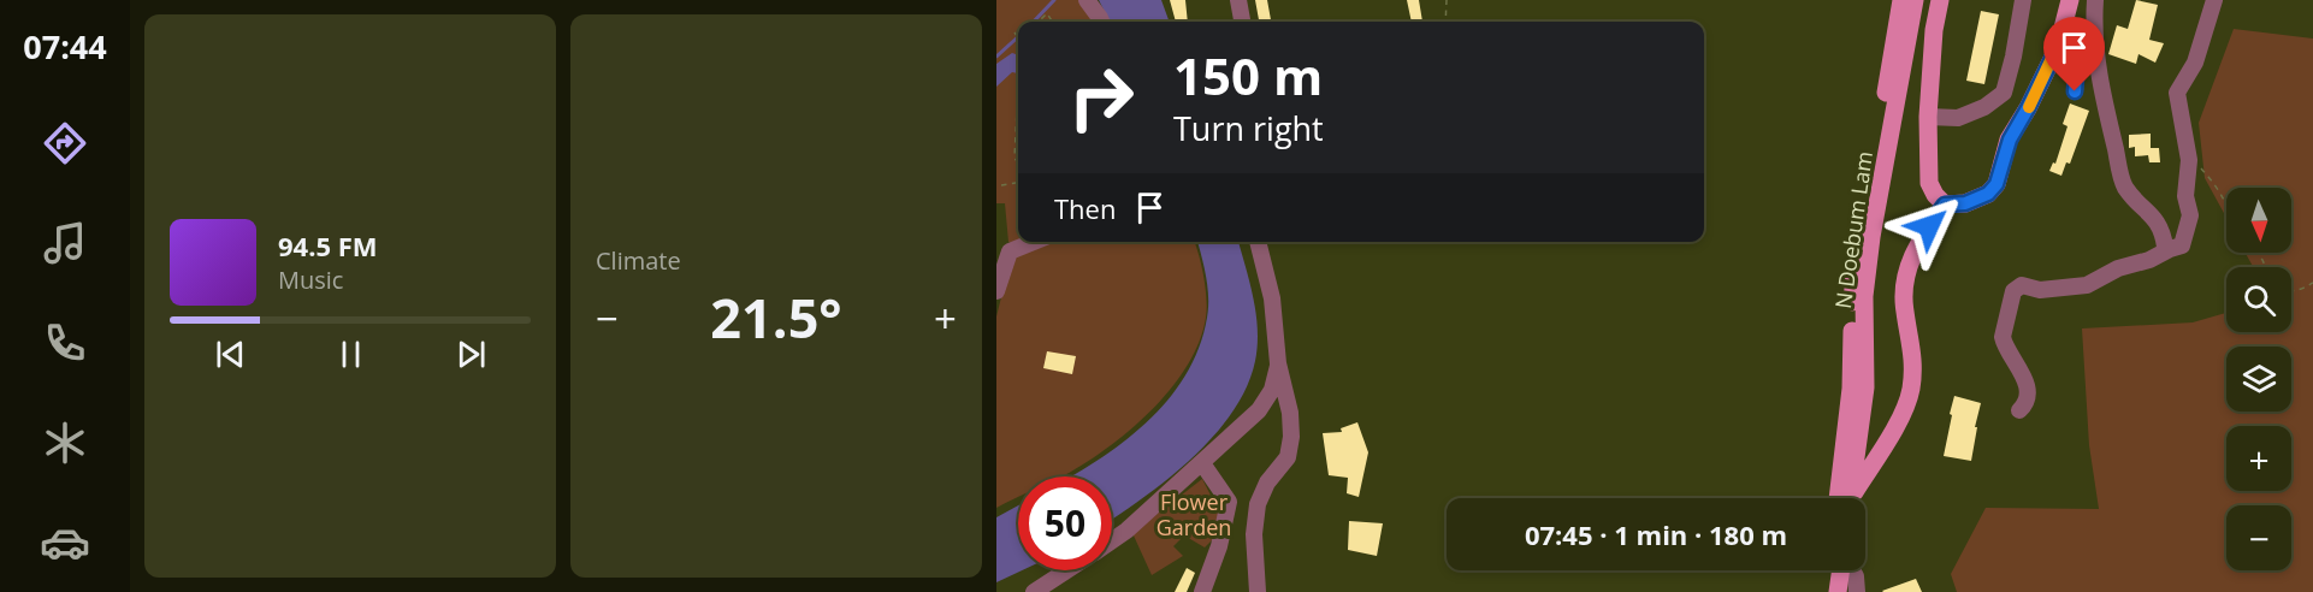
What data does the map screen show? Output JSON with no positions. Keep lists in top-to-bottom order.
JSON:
{
  "streets": {
    "main road": ["N Doebum Lam"]
  },
  "parks": ["Flower Garden"],
  "north": "bottom",
  "page": {
    "tabs": "07:44",
    "tile": "Climate",
    "turn": ["150 m", "Turn right"],
    "then": "Then",
    "map_buttons": ["+", "−"],
    "song": ["94.5 FM", "Music"],
    "heat": ["−", "21.5°", "+"],
    "limit": "50",
    "trip": "07:45 · 1 min · 180 m"
  }
}
